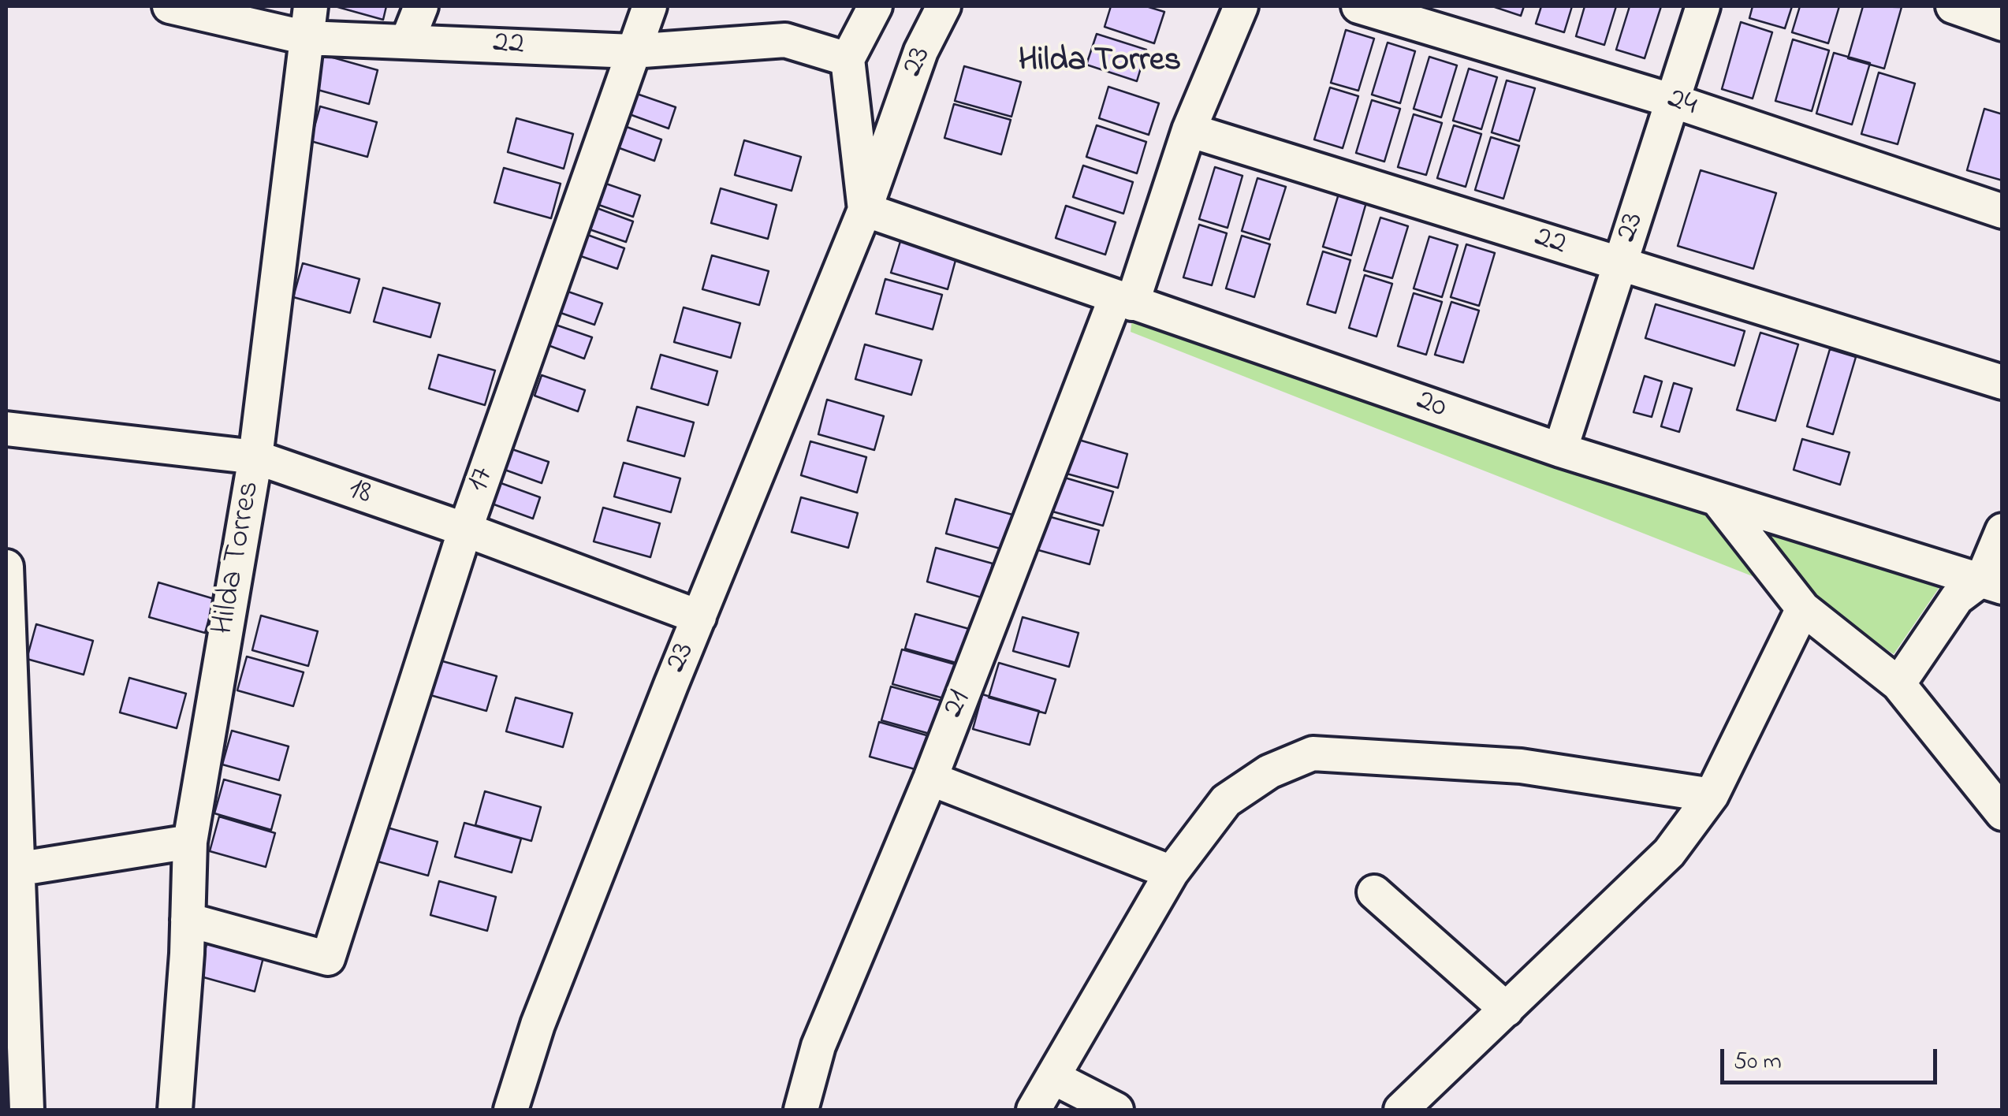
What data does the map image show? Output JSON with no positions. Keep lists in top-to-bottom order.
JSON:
{
  "streets": {
    "street": [
      "22",
      "23",
      "24",
      "20",
      "17",
      "18",
      "Hilda Torres",
      "21"
    ]
  },
  "crossings": [
    ["22", "23"],
    ["22", "17"],
    ["22", "Hilda Torres"],
    ["22", "21"],
    ["23", "24"],
    ["23", "20"],
    ["23", "18"],
    ["20", "21"],
    ["17", "18"],
    ["17", "Hilda Torres"],
    ["18", "Hilda Torres"]
  ],
  "districts": ["Hilda Torres"],
  "scale_bar": "50 m"
}
